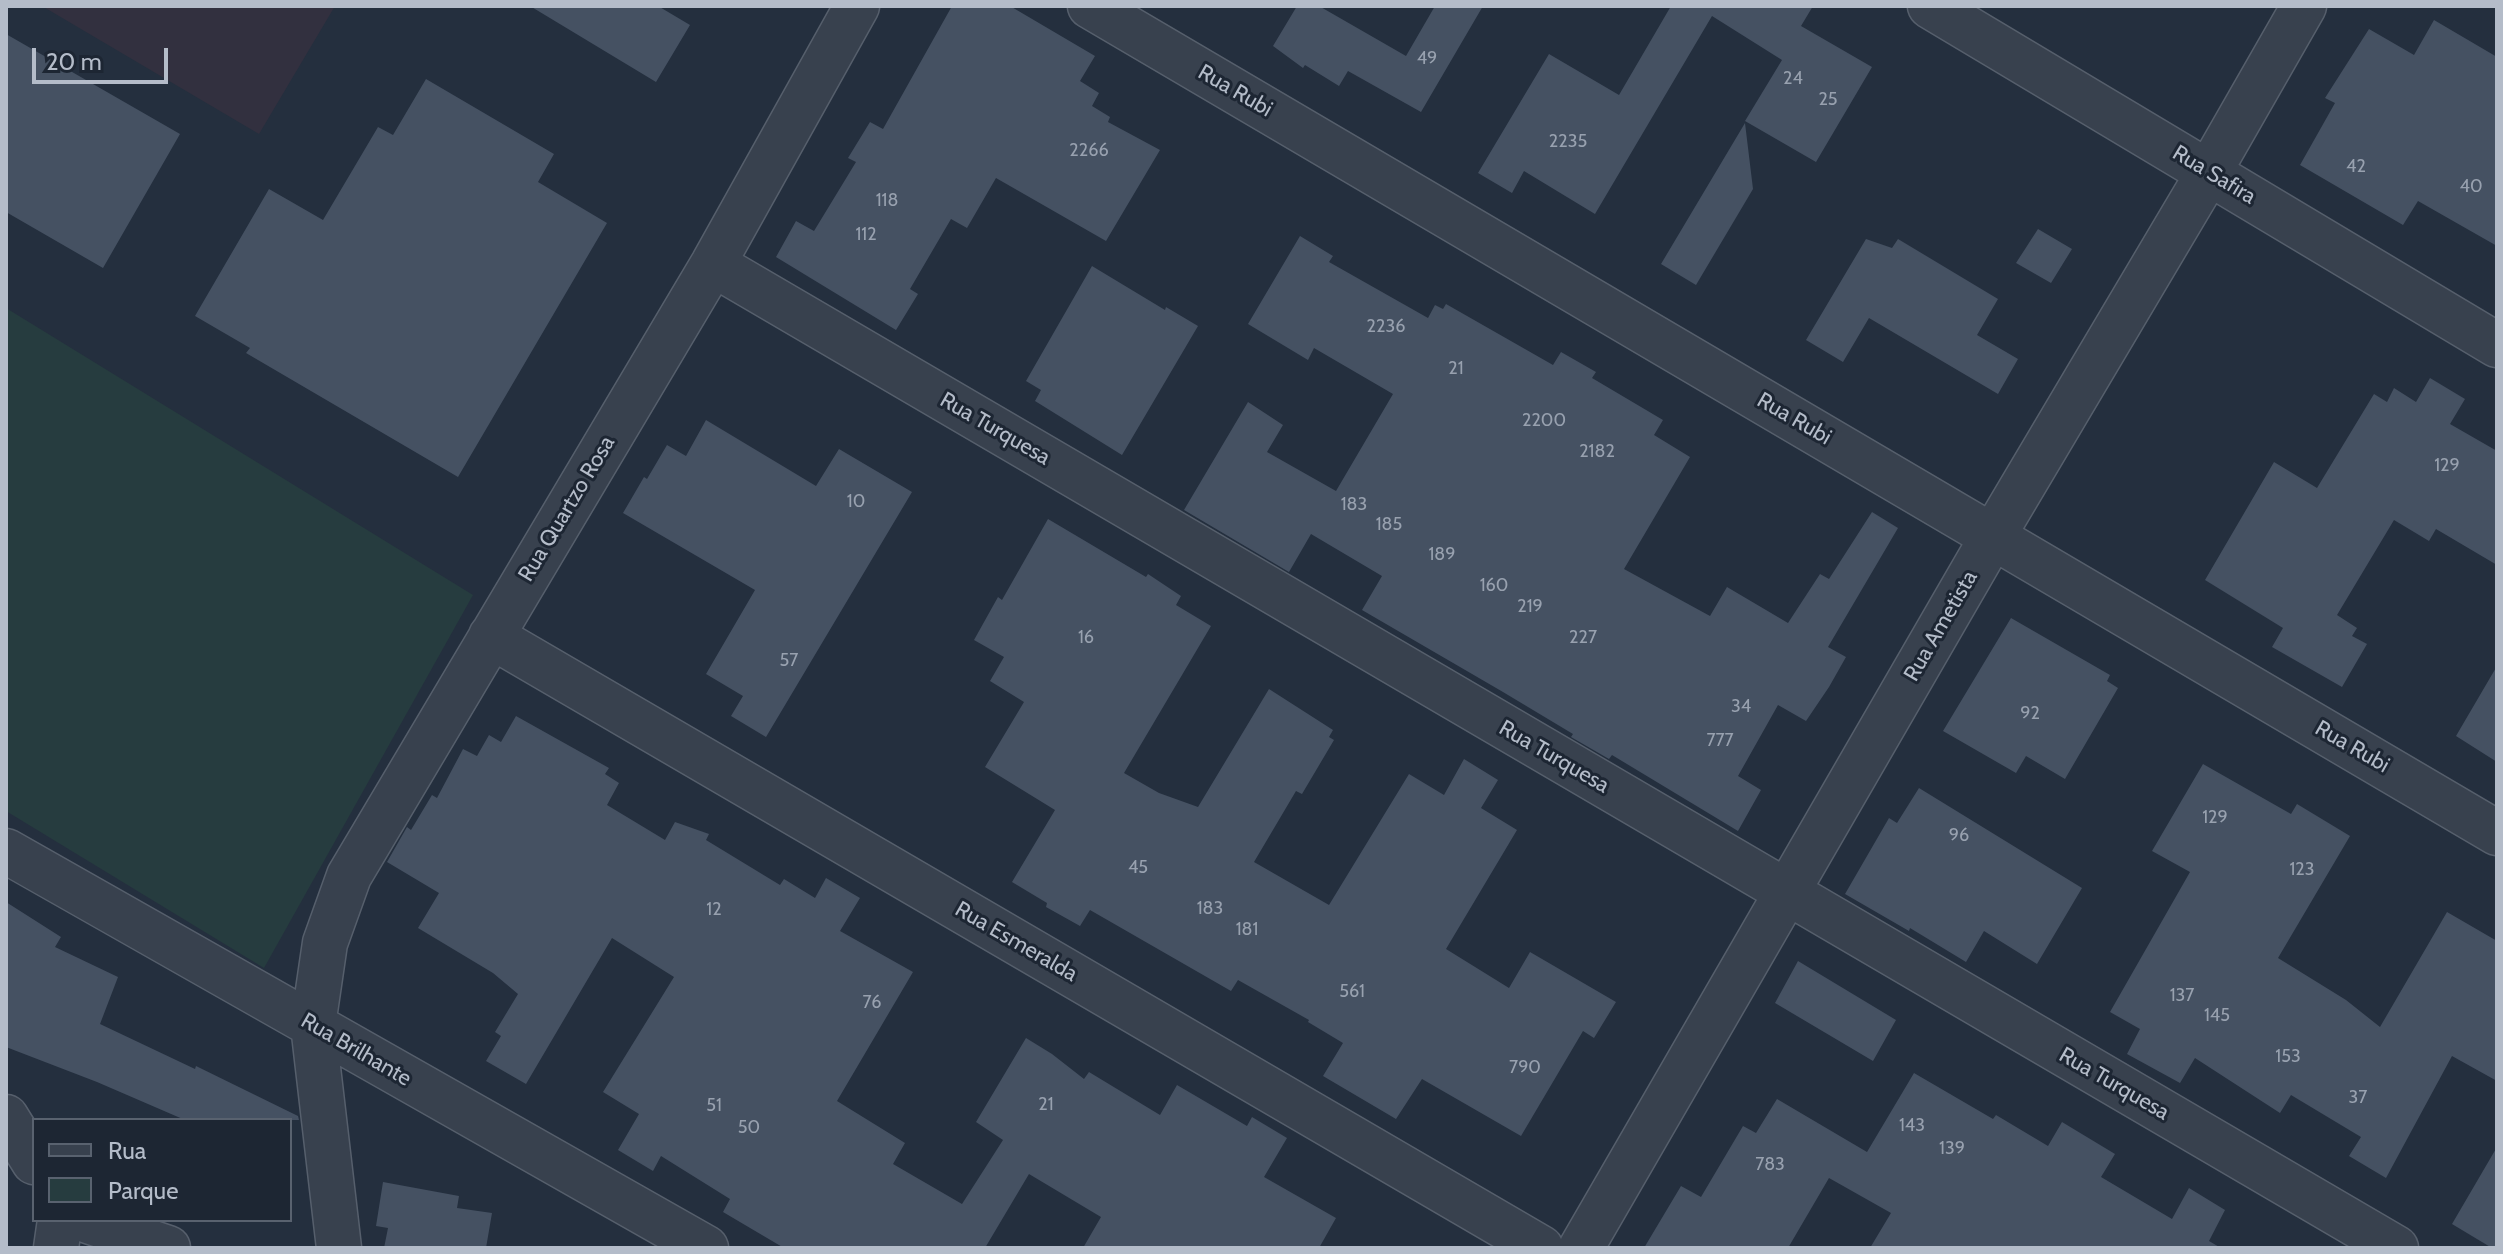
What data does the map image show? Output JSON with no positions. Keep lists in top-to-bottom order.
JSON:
{
  "streets": {
    "street": [
      "Rua Rubi",
      "Rua Safira",
      "Rua Turquesa",
      "Rua Quartzo Rosa",
      "Rua Ametista",
      "Rua Esmeralda",
      "Rua Brilhante"
    ]
  },
  "crossings": [
    ["Rua Rubi", "Rua Ametista"],
    ["Rua Safira", "Rua Ametista"],
    ["Rua Turquesa", "Rua Quartzo Rosa"],
    ["Rua Turquesa", "Rua Ametista"],
    ["Rua Quartzo Rosa", "Rua Esmeralda"],
    ["Rua Quartzo Rosa", "Rua Brilhante"]
  ],
  "house_numbers": [
    "49",
    "24",
    "25",
    "2235",
    "2266",
    "42",
    "40",
    "118",
    "112",
    "2236",
    "21",
    "2200",
    "2182",
    "129",
    "10",
    "183",
    "185",
    "189",
    "160",
    "219",
    "16",
    "227",
    "57",
    "34",
    "92",
    "777",
    "129",
    "96",
    "45",
    "123",
    "183",
    "12",
    "181",
    "561",
    "137",
    "76",
    "145",
    "153",
    "790",
    "37",
    "21",
    "51",
    "143",
    "50",
    "139",
    "783"
  ],
  "legend": ["Rua", "Parque"],
  "scale_bar": "20 m"
}
